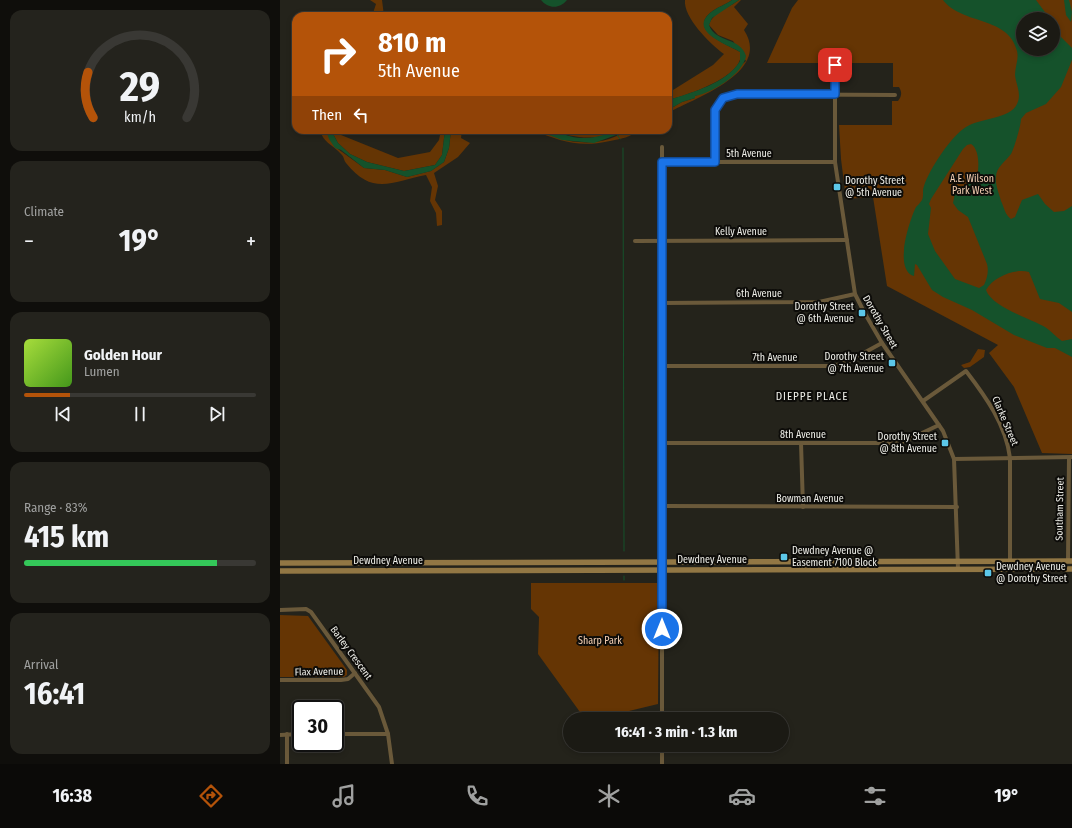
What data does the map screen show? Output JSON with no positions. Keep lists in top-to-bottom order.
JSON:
{
  "streets": {
    "main road": ["Dewdney Avenue"],
    "street": [
      "5th Avenue",
      "Kelly Avenue",
      "6th Avenue",
      "Dorothy Street",
      "7th Avenue",
      "Clarke Street",
      "8th Avenue",
      "Bowman Avenue",
      "Southam Street",
      "Barley Crescent",
      "Flax Avenue"
    ]
  },
  "crossings": [
    ["5th Avenue", "Dorothy Street"],
    ["Kelly Avenue", "Dorothy Street"],
    ["6th Avenue", "Dorothy Street"],
    ["Dorothy Street", "7th Avenue"],
    ["Dorothy Street", "Clarke Street"],
    ["Dorothy Street", "8th Avenue"],
    ["Dorothy Street", "Bowman Avenue"],
    ["Dorothy Street", "Dewdney Avenue"],
    ["Clarke Street", "Dewdney Avenue"],
    ["Southam Street", "Dewdney Avenue"],
    ["Barley Crescent", "Flax Avenue"]
  ],
  "districts": ["DIEPPE PLACE"],
  "parks": ["A.E. Wilson Park West", "Sharp Park"],
  "places": {
    "transit": [
      "Dorothy Street @ 5th Avenue",
      "Dorothy Street @ 6th Avenue",
      "Dorothy Street @ 7th Avenue",
      "Dorothy Street @ 8th Avenue",
      "Dewdney Avenue @ Easement 7100 Block",
      "Dewdney Avenue @ Dorothy Street"
    ]
  },
  "page": {
    "turn": ["810 m", "5th Avenue"],
    "then": "Then",
    "tile": [
      "Climate",
      ["Range · 83%", "415 km"],
      ["Arrival", "16:41"]
    ],
    "heat": ["−", "19°", "+"],
    "song": ["Golden Hour", "Lumen"],
    "limit": "30",
    "trip": "16:41 · 3 min · 1.3 km",
    "tabs": ["16:38", "19°"],
    "gauge": ["29", "km/h"]
  }
}
